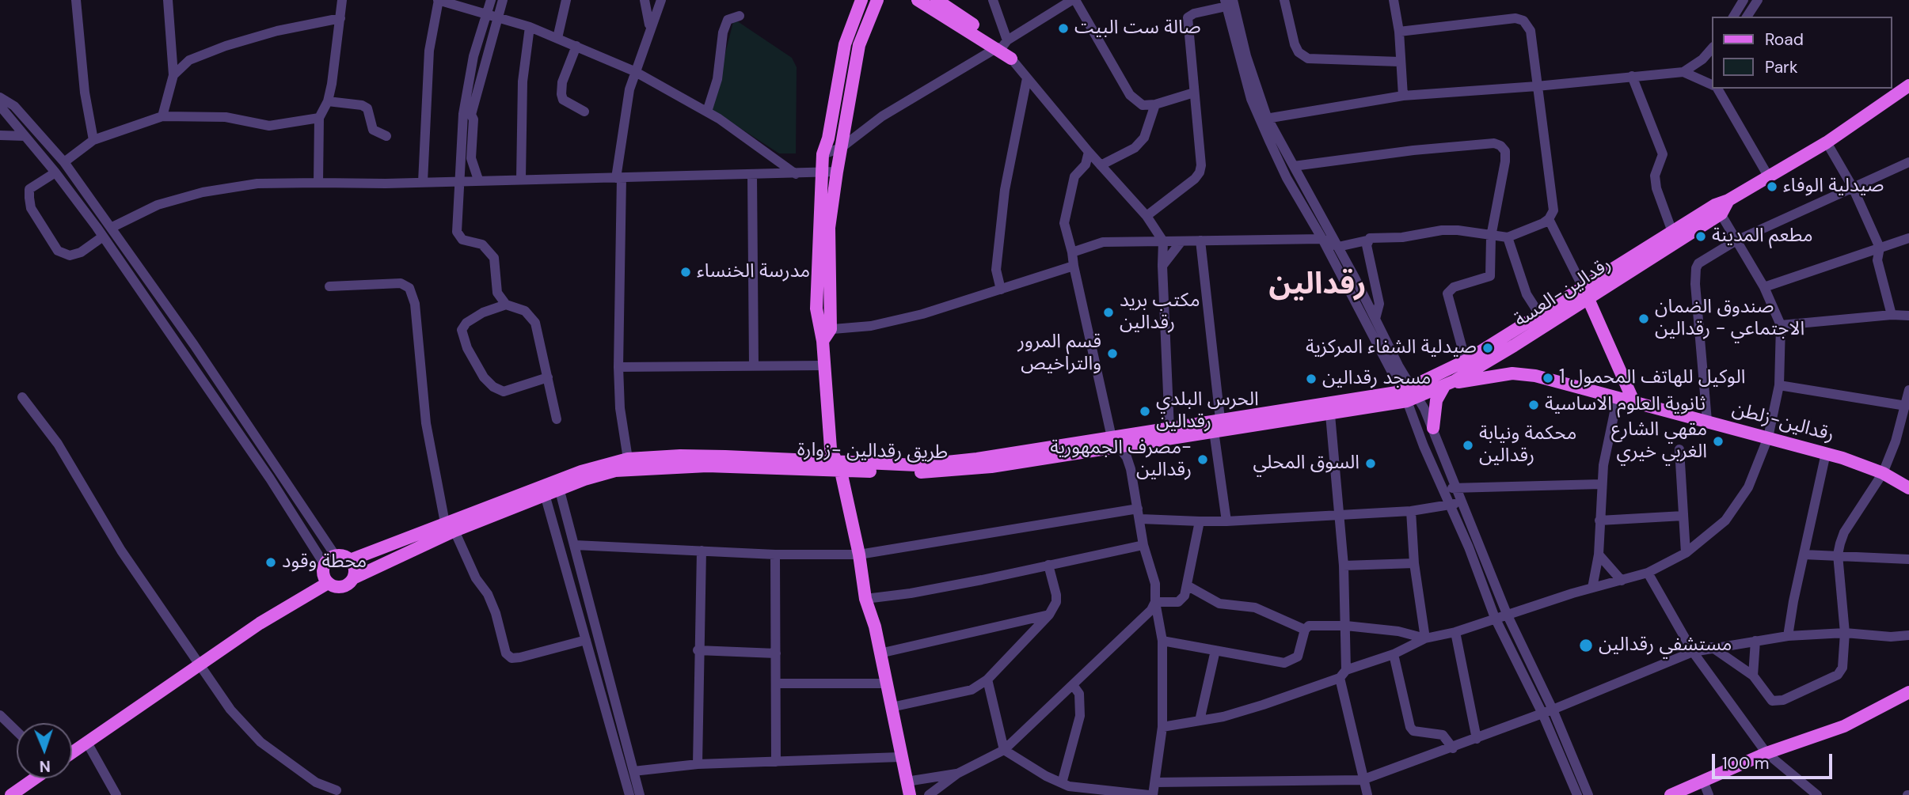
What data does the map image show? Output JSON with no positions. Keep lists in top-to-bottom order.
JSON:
{
  "streets": {
    "main road": ["رقدالين-العسة", "رقدالين-زلطن", "طريق رقدالين -زوارة"]
  },
  "crossings": [
    ["رقدالين-العسة", "رقدالين-زلطن"],
    ["رقدالين-العسة", "طريق رقدالين -زوارة"]
  ],
  "districts": ["رقدالين"],
  "places": [
    "صالة ست البيت",
    "صيدلية الوفاء",
    "مطعم المدينة",
    "مدرسة الخنساء",
    "مكتب بريد رقدالين",
    "صندوق الضمان الاجتماعي - رقدالين",
    "صيدلية الشفاء المركزية",
    "قسم المرور والتراخيص",
    "الوكيل للهاتف المحمول 1",
    "مسجد رقدالين",
    "ثانوية العلوم الاساسية",
    "الحرس البلدي رقدالين",
    "مقهي الشارع الغربي خيري",
    "محكمة ونيابة رقدالين",
    "مصرف الجمهورية- رقدالين",
    "السوق المحلي",
    "محطة وقود",
    "مستشفي رقدالين"
  ],
  "legend": ["Road", "Park"],
  "scale_bar": "100 m",
  "north": "bottom"
}
